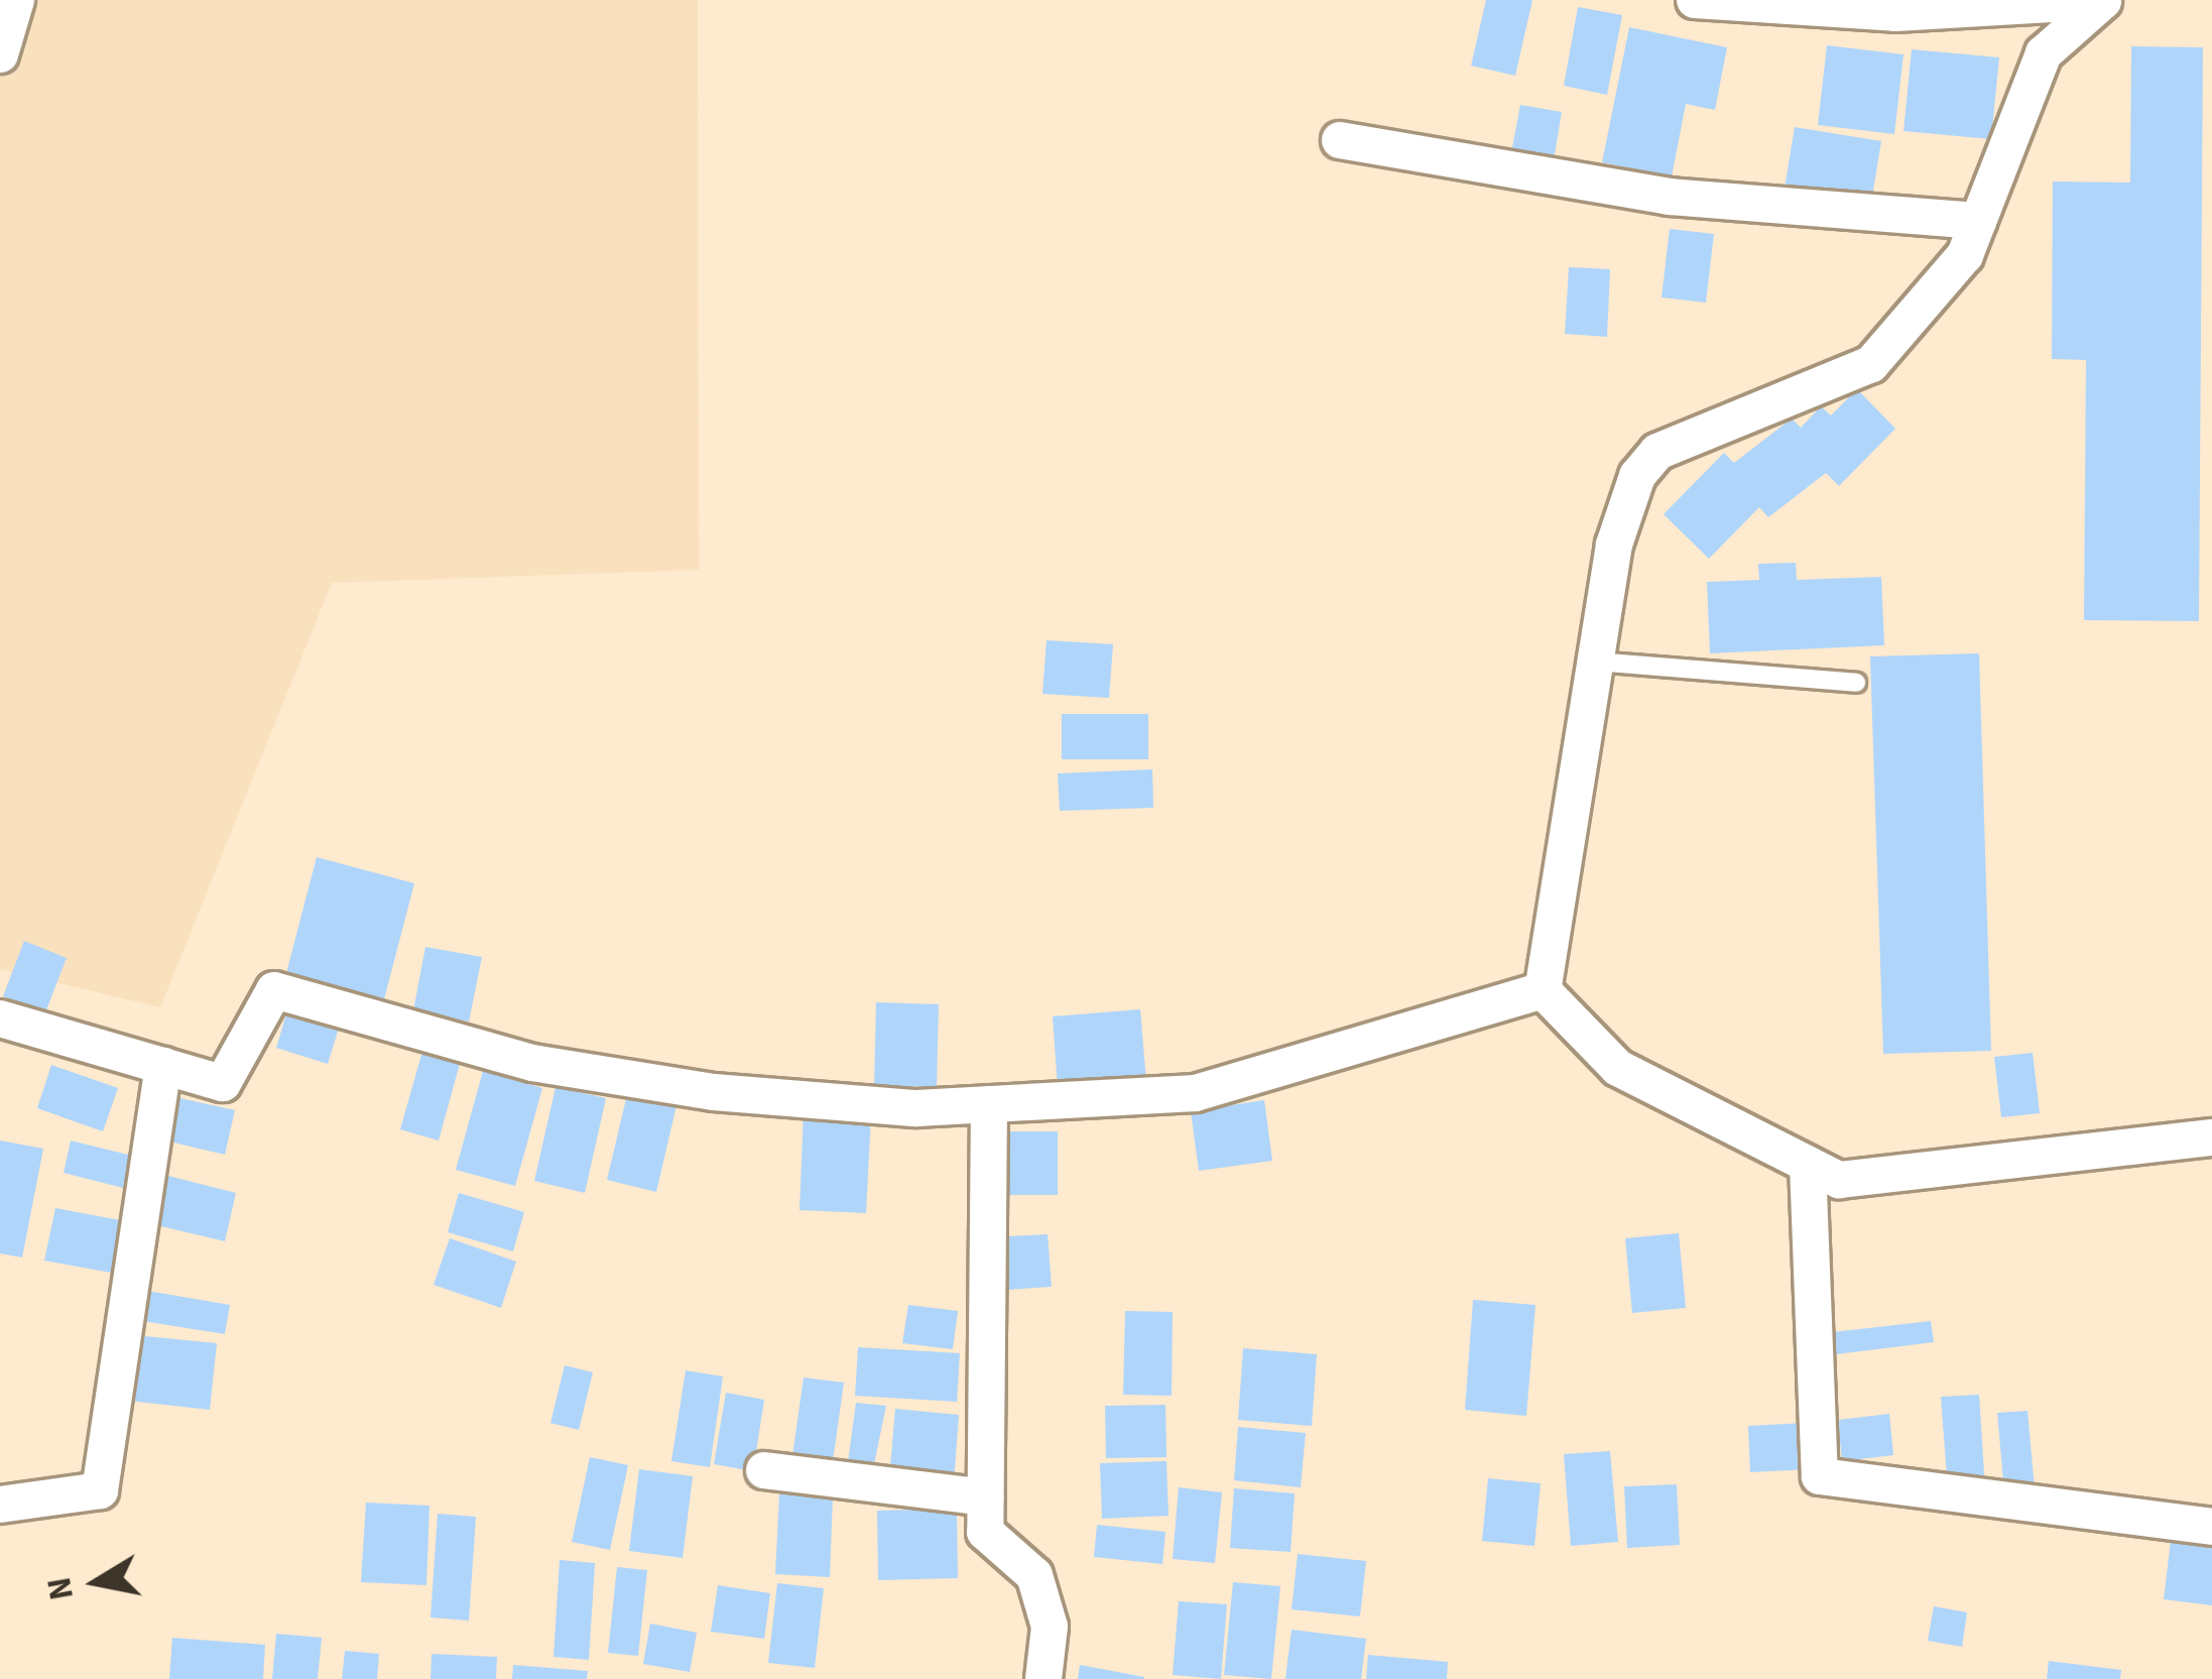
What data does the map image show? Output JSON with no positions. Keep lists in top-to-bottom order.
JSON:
{
  "north": "left"
}
